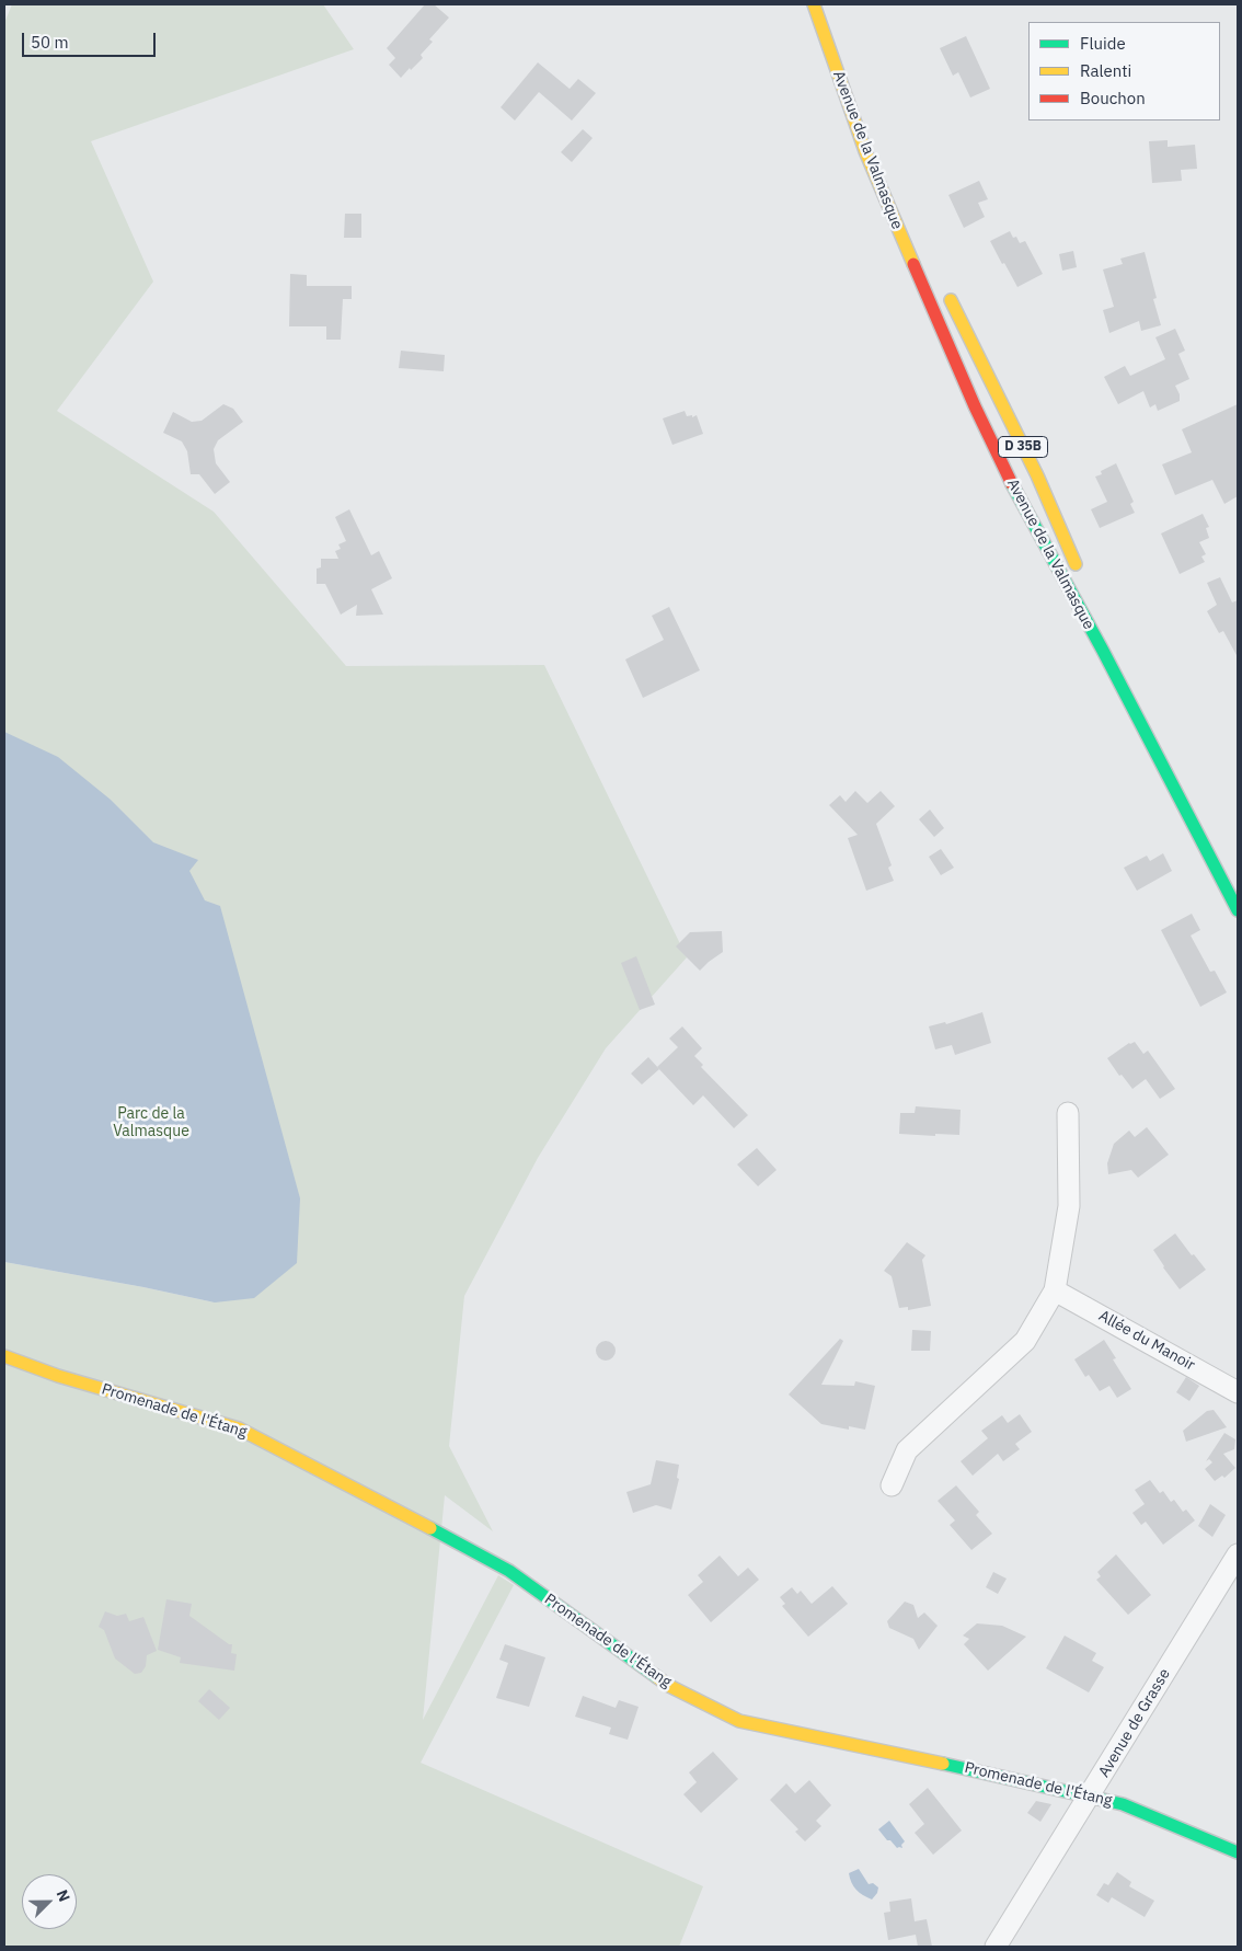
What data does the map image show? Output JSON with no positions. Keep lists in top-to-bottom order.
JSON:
{
  "streets": {
    "street": [
      "Avenue de la Valmasque",
      "D 35B",
      "Allée du Manoir",
      "Promenade de l'Étang",
      "Avenue de Grasse"
    ]
  },
  "crossings": [
    ["Promenade de l'Étang", "Avenue de Grasse"]
  ],
  "parks": ["Parc de la Valmasque"],
  "legend": ["Fluide", "Ralenti", "Bouchon"],
  "scale_bar": "50 m",
  "north": "top right"
}
